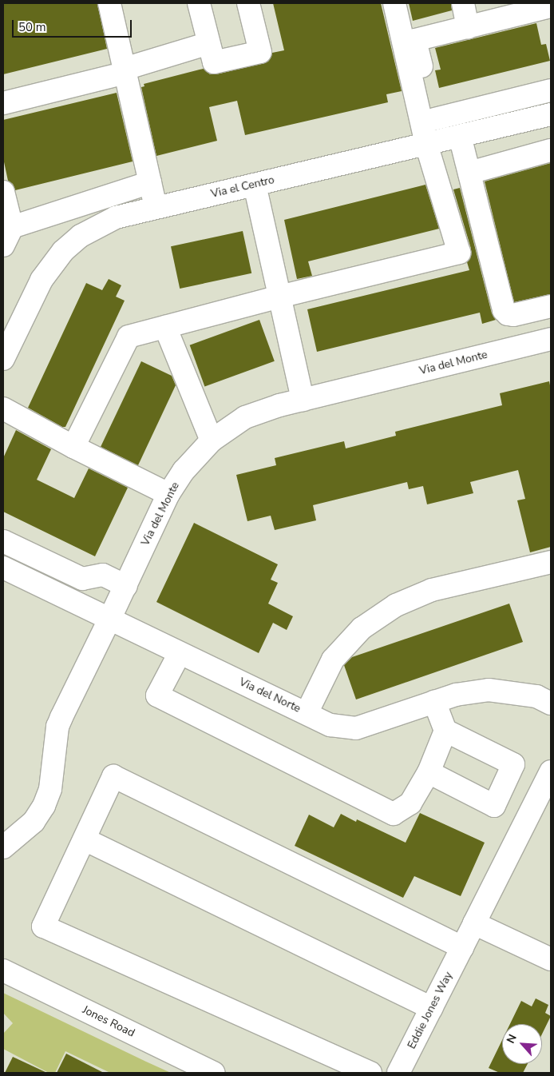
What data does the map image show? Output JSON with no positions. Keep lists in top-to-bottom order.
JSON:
{
  "streets": {
    "street": [
      "Via el Centro",
      "Via del Monte",
      "Via del Norte",
      "Eddie Jones Way",
      "Jones Road"
    ]
  },
  "crossings": [
    ["Via del Monte", "Via del Norte"]
  ],
  "scale_bar": "50 m",
  "north": "top left"
}
